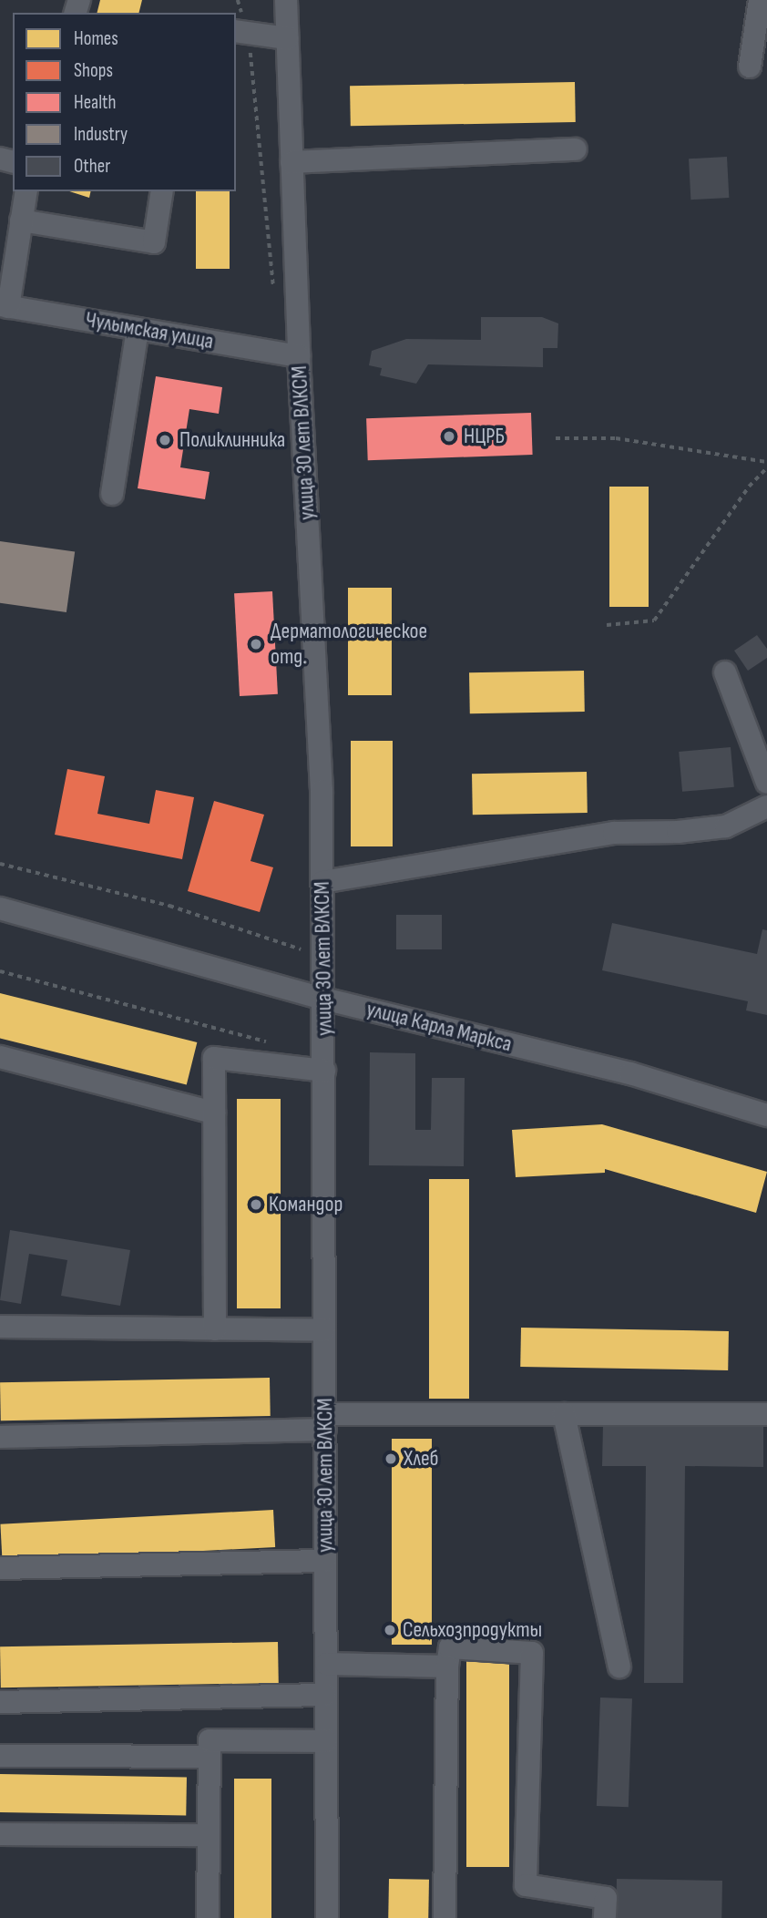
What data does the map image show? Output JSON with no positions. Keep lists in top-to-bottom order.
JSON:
{
  "streets": {
    "street": ["Чулымская улица", "улица 30 лет ВЛКСМ", "улица Карла Маркса"]
  },
  "crossings": [
    ["Чулымская улица", "улица 30 лет ВЛКСМ"],
    ["улица 30 лет ВЛКСМ", "улица Карла Маркса"]
  ],
  "places": [
    "НЦРБ",
    "Поликлинника",
    "Дерматологическое отд.",
    "Командор",
    "Хлеб",
    "Сельхозпродукты"
  ],
  "legend": [
    "Homes",
    "Shops",
    "Health",
    "Industry",
    "Other"
  ]
}
